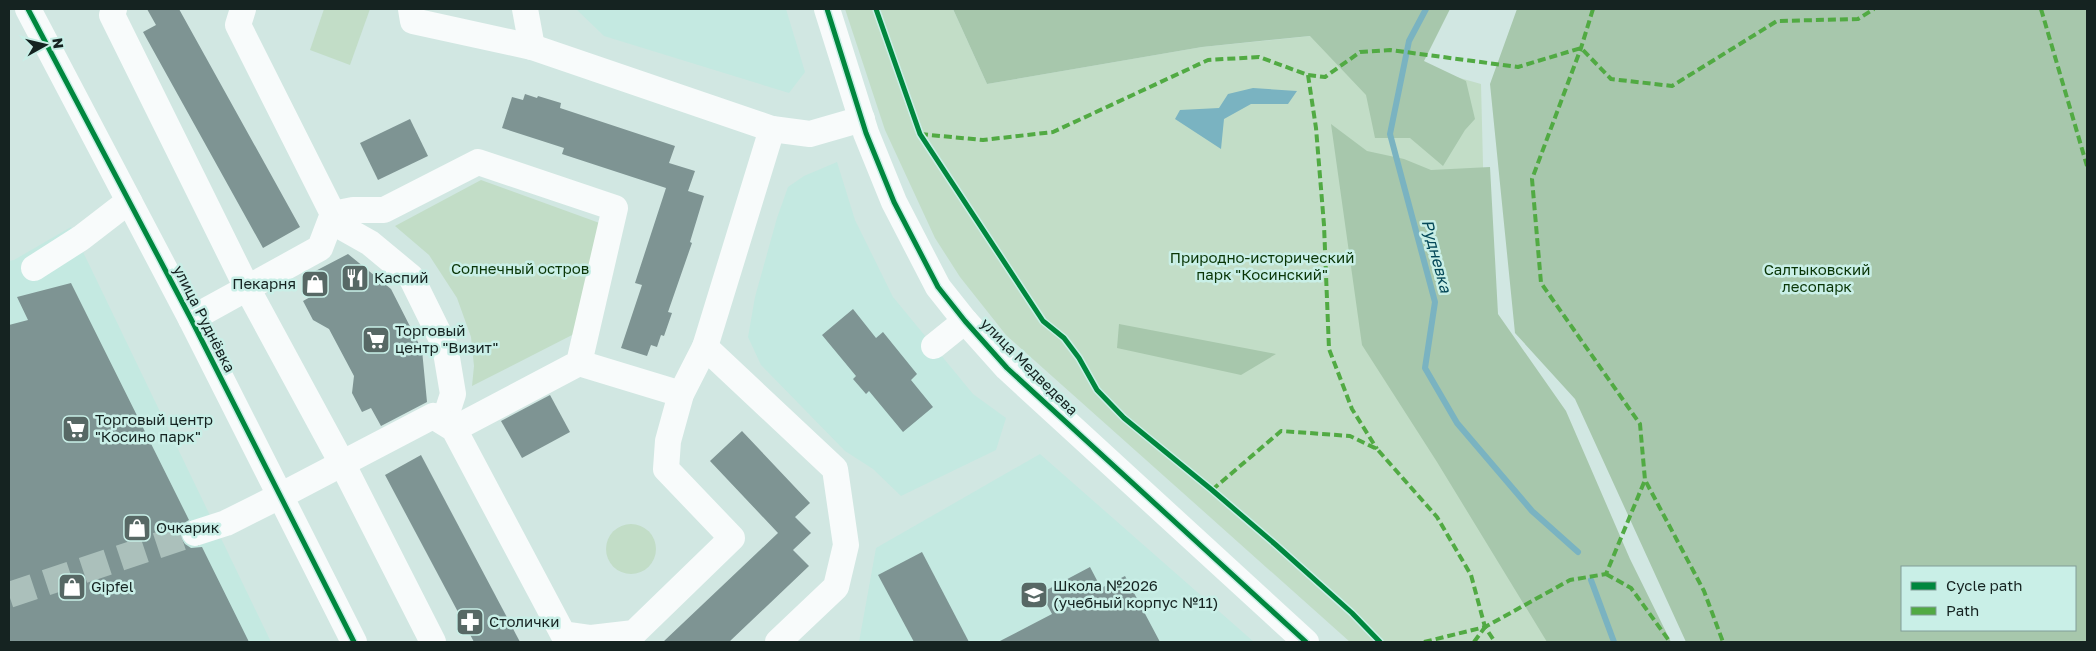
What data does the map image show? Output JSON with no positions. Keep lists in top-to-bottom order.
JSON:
{
  "streets": {
    "street": ["улица Руднёвка", "улица Медведева"]
  },
  "water": ["Рудневка"],
  "parks": ["Природно-исторический парк \"Косинский\"", "Солнечный остров", "Салтыковский лесопарк"],
  "places": {
    "restaurant": ["Каспий"],
    "shop": ["Пекарня", "Очкарик", "Gipfel"],
    "supermarket": ["Торговый центр \"Визит\"", "Торговый центр \"Косино парк\""],
    "school or university": ["Школа №2026 (учебный корпус №11)"],
    "pharmacy": ["Столички"]
  },
  "legend": ["Cycle path", "Path"],
  "north": "right"
}
